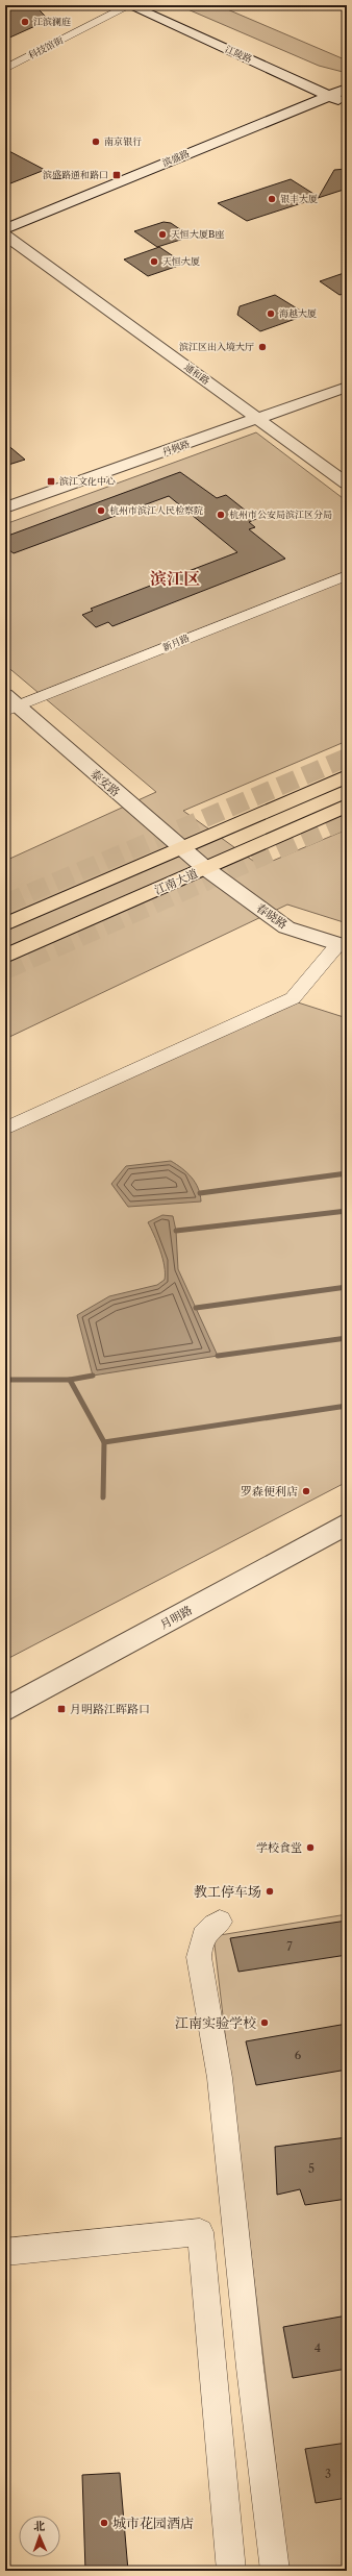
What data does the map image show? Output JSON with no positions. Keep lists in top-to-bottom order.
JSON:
{
  "streets": {
    "main road": ["江南大道"],
    "street": [
      "科技馆街",
      "江陵路",
      "滨盛路",
      "通和路",
      "丹枫路",
      "新月路",
      "泰安路",
      "春晓路",
      "月明路"
    ]
  },
  "crossings": [
    ["科技馆街", "江陵路"],
    ["江陵路", "滨盛路"],
    ["滨盛路", "通和路"],
    ["通和路", "丹枫路"],
    ["新月路", "泰安路"],
    ["泰安路", "江南大道"],
    ["泰安路", "春晓路"],
    ["江南大道", "春晓路"]
  ],
  "districts": ["滨江区"],
  "places": {
    "other": [
      "江滨澜庭",
      "南京银行",
      "银丰大厦",
      "天恒大厦B座",
      "天恒大厦",
      "海越大厦",
      "滨江区出入境大厅",
      "杭州市滨江人民检察院",
      "杭州市公安局滨江区分局",
      "罗森便利店",
      "学校食堂",
      "教工停车场",
      "江南实验学校",
      "城市花园酒店"
    ],
    "transit": ["滨盛路通和路口", "滨江文化中心", "月明路江晖路口"]
  },
  "house_numbers": [
    "7",
    "6",
    "5",
    "4",
    "3"
  ],
  "north": "top"
}
